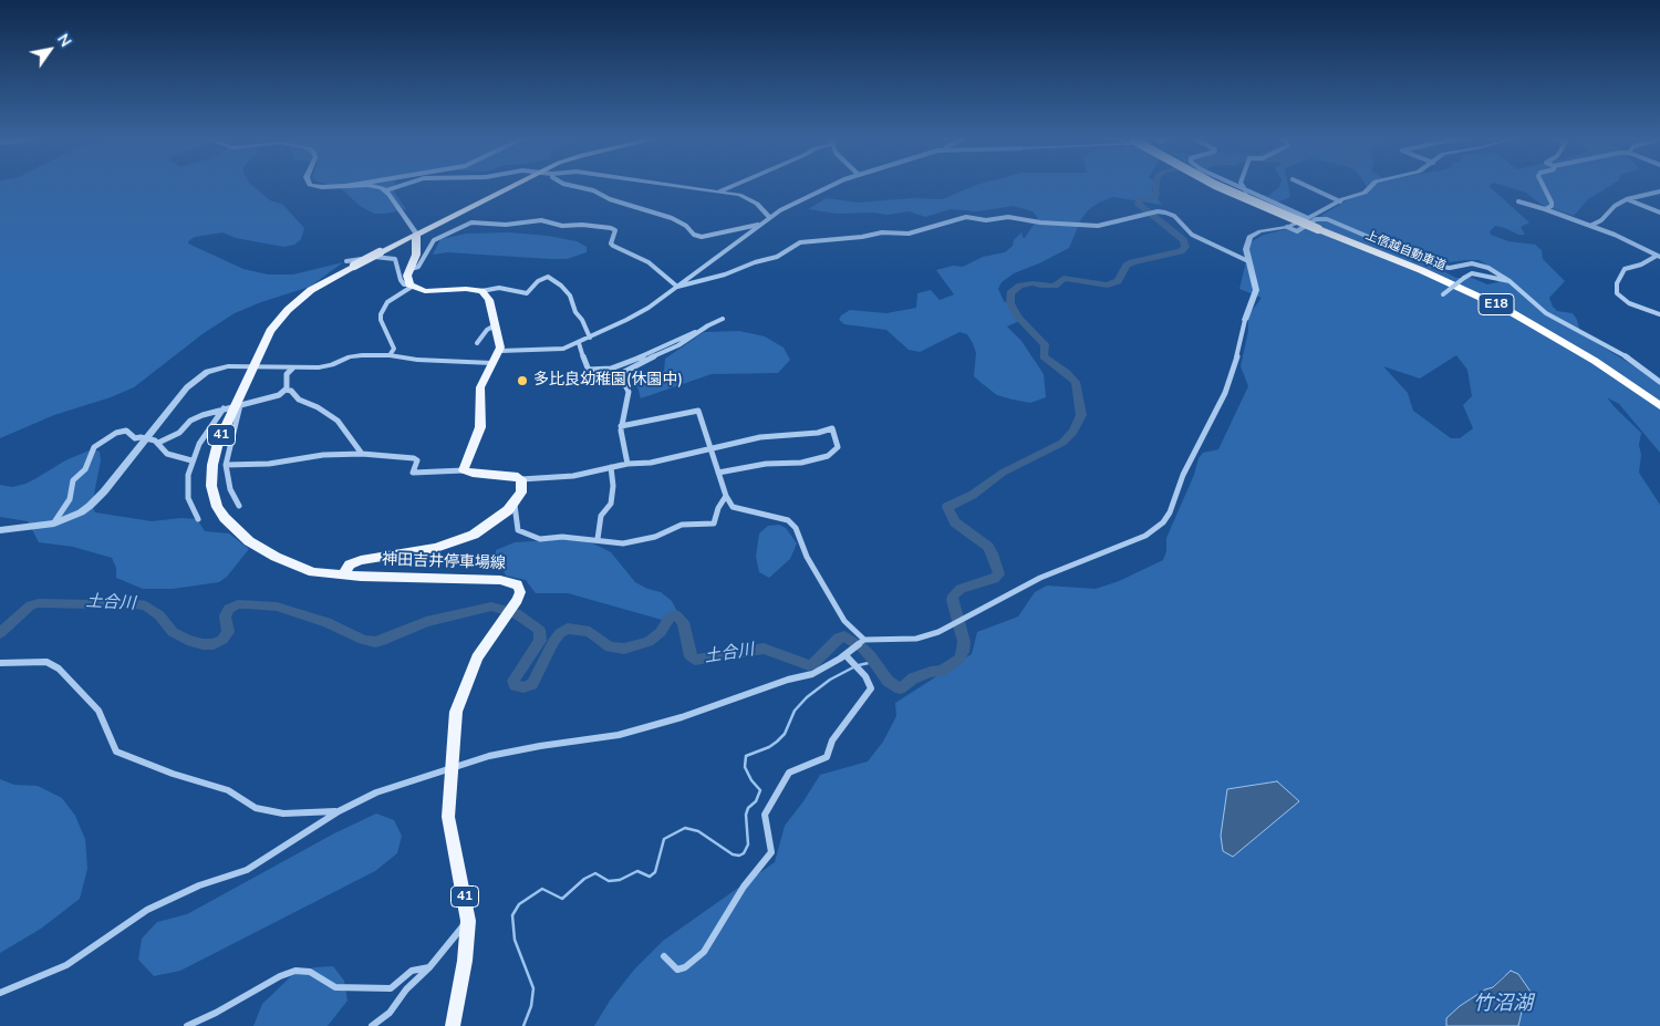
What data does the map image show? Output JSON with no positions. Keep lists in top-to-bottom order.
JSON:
{
  "streets": {
    "highway": ["上信越自動車道", "E18"],
    "main road": ["41", "神田吉井停車場線"]
  },
  "water": ["土合川", "竹沼湖"],
  "places": ["多比良幼稚園(休園中)"],
  "north": "top right"
}
